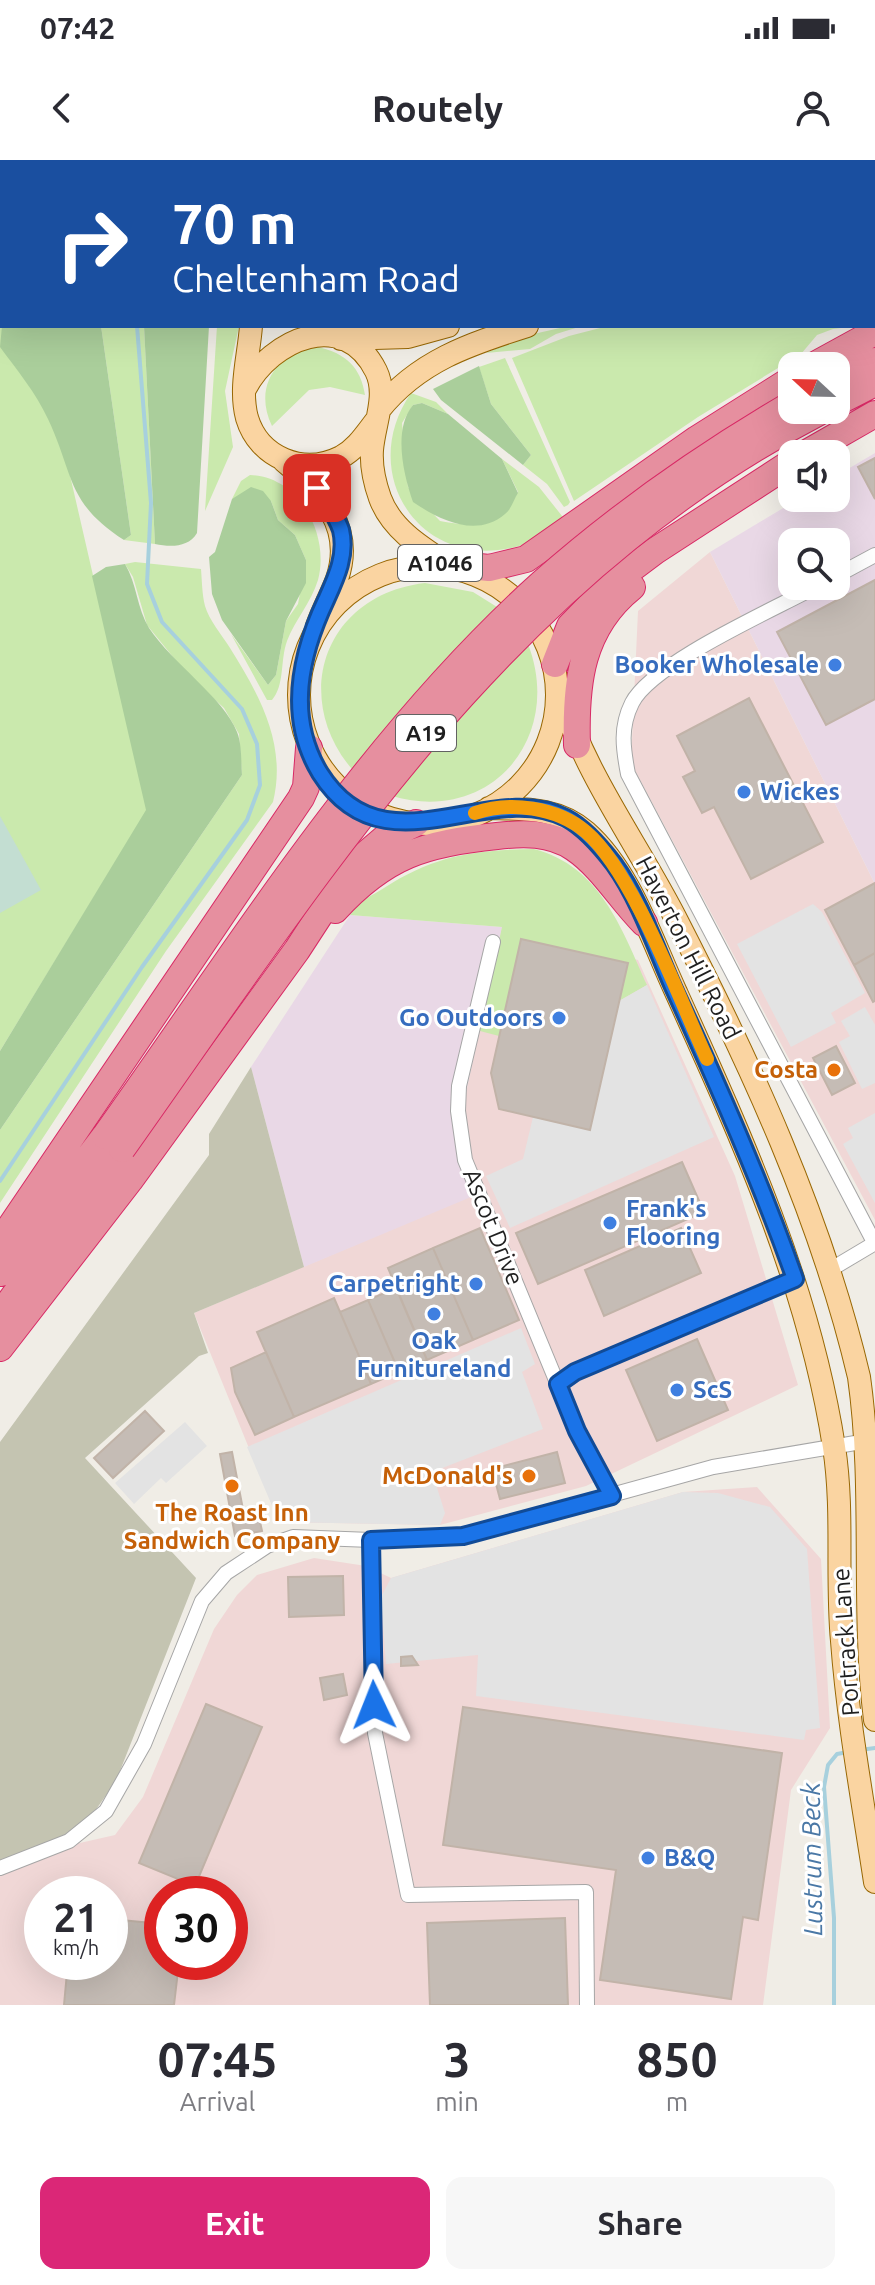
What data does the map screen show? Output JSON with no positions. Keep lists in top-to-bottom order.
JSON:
{
  "streets": {
    "highway": ["A1046", "A19"],
    "main road": ["Haverton Hill Road", "Portrack Lane"],
    "street": ["Ascot Drive"]
  },
  "crossings": [
    ["A1046", "Haverton Hill Road"],
    ["Haverton Hill Road", "Portrack Lane"]
  ],
  "water": ["Lustrum Beck"],
  "places": [
    "Booker Wholesale",
    "Wickes",
    "Go Outdoors",
    "Costa",
    "Frank's Flooring",
    "Carpetright",
    "Oak Furnitureland",
    "ScS",
    "McDonald's",
    "The Roast Inn Sandwich Company",
    "B&Q"
  ],
  "north": "left",
  "page": {
    "status": "07:42",
    "header": "Routely",
    "turn": ["70 m", "Cheltenham Road"],
    "speed": "21 km/h",
    "limit": "30",
    "eta": [
      "07:45",
      "Arrival",
      "3",
      "min",
      "850",
      "m"
    ],
    "buttons": ["Exit", "Share"]
  }
}
